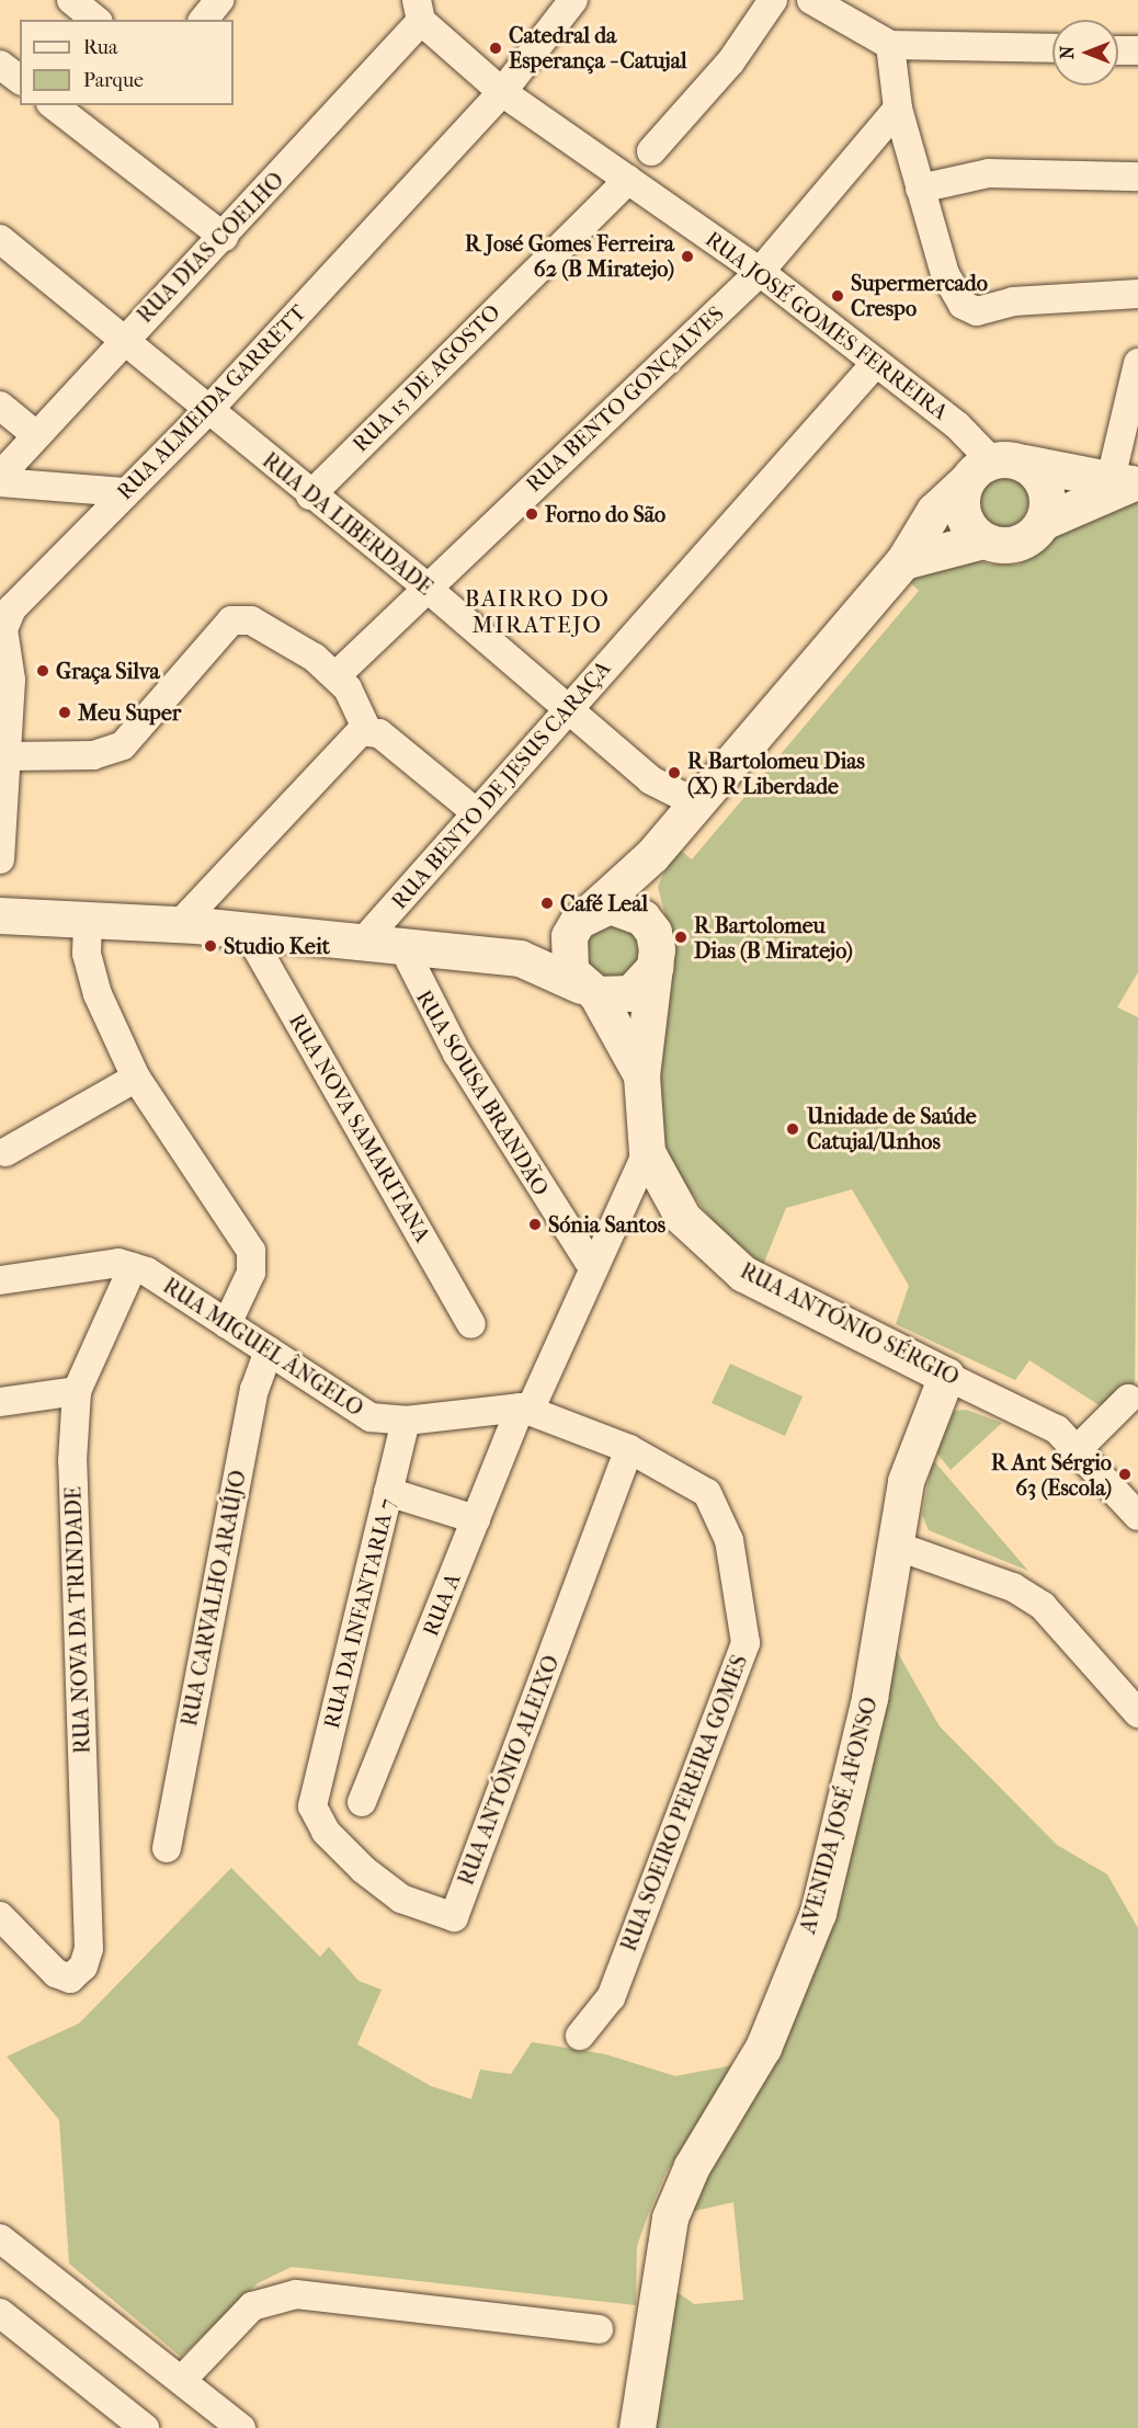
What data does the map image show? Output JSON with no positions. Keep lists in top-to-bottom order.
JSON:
{
  "streets": {
    "street": [
      "RUA DIAS COELHO",
      "RUA JOSÉ GOMES FERREIRA",
      "RUA 15 DE AGOSTO",
      "RUA BENTO GONÇALVES",
      "RUA ALMEIDA GARRETT",
      "RUA DA LIBERDADE",
      "RUA BENTO DE JESUS CARAÇA",
      "RUA SOUSA BRANDÃO",
      "RUA NOVA SAMARITANA",
      "RUA ANTÓNIO SÉRGIO",
      "RUA MIGUEL ÂNGELO",
      "RUA CARVALHO ARAÚJO",
      "RUA A",
      "RUA DA INFANTARIA 7",
      "RUA NOVA DA TRINDADE",
      "RUA ANTÓNIO ALEIXO",
      "RUA SOEIRO PEREIRA GOMES",
      "AVENIDA JOSÉ AFONSO"
    ]
  },
  "crossings": [
    ["RUA DIAS COELHO", "RUA JOSÉ GOMES FERREIRA"],
    ["RUA DIAS COELHO", "RUA DA LIBERDADE"],
    ["RUA JOSÉ GOMES FERREIRA", "RUA 15 DE AGOSTO"],
    ["RUA JOSÉ GOMES FERREIRA", "RUA BENTO GONÇALVES"],
    ["RUA JOSÉ GOMES FERREIRA", "RUA ALMEIDA GARRETT"],
    ["RUA JOSÉ GOMES FERREIRA", "RUA BENTO DE JESUS CARAÇA"],
    ["RUA 15 DE AGOSTO", "RUA DA LIBERDADE"],
    ["RUA BENTO GONÇALVES", "RUA DA LIBERDADE"],
    ["RUA ALMEIDA GARRETT", "RUA DA LIBERDADE"],
    ["RUA DA LIBERDADE", "RUA BENTO DE JESUS CARAÇA"],
    ["RUA ANTÓNIO SÉRGIO", "AVENIDA JOSÉ AFONSO"],
    ["RUA MIGUEL ÂNGELO", "RUA CARVALHO ARAÚJO"],
    ["RUA MIGUEL ÂNGELO", "RUA A"],
    ["RUA MIGUEL ÂNGELO", "RUA DA INFANTARIA 7"],
    ["RUA MIGUEL ÂNGELO", "RUA NOVA DA TRINDADE"],
    ["RUA MIGUEL ÂNGELO", "RUA SOEIRO PEREIRA GOMES"],
    ["RUA A", "RUA SOEIRO PEREIRA GOMES"],
    ["RUA DA INFANTARIA 7", "RUA ANTÓNIO ALEIXO"],
    ["RUA ANTÓNIO ALEIXO", "RUA SOEIRO PEREIRA GOMES"]
  ],
  "districts": ["BAIRRO DO MIRATEJO"],
  "places": [
    "Catedral da Esperança - Catujal",
    "R José Gomes Ferreira 62 (B Miratejo)",
    "Supermercado Crespo",
    "Forno do São",
    "Graça Silva",
    "Meu Super",
    "R Bartolomeu Dias (X) R Liberdade",
    "Café Leal",
    "R Bartolomeu Dias (B Miratejo)",
    "Studio Keit",
    "Unidade de Saúde Catujal/Unhos",
    "Sónia Santos",
    "R Ant Sérgio 63 (Escola)"
  ],
  "legend": ["Rua", "Parque"],
  "north": "left"
}
